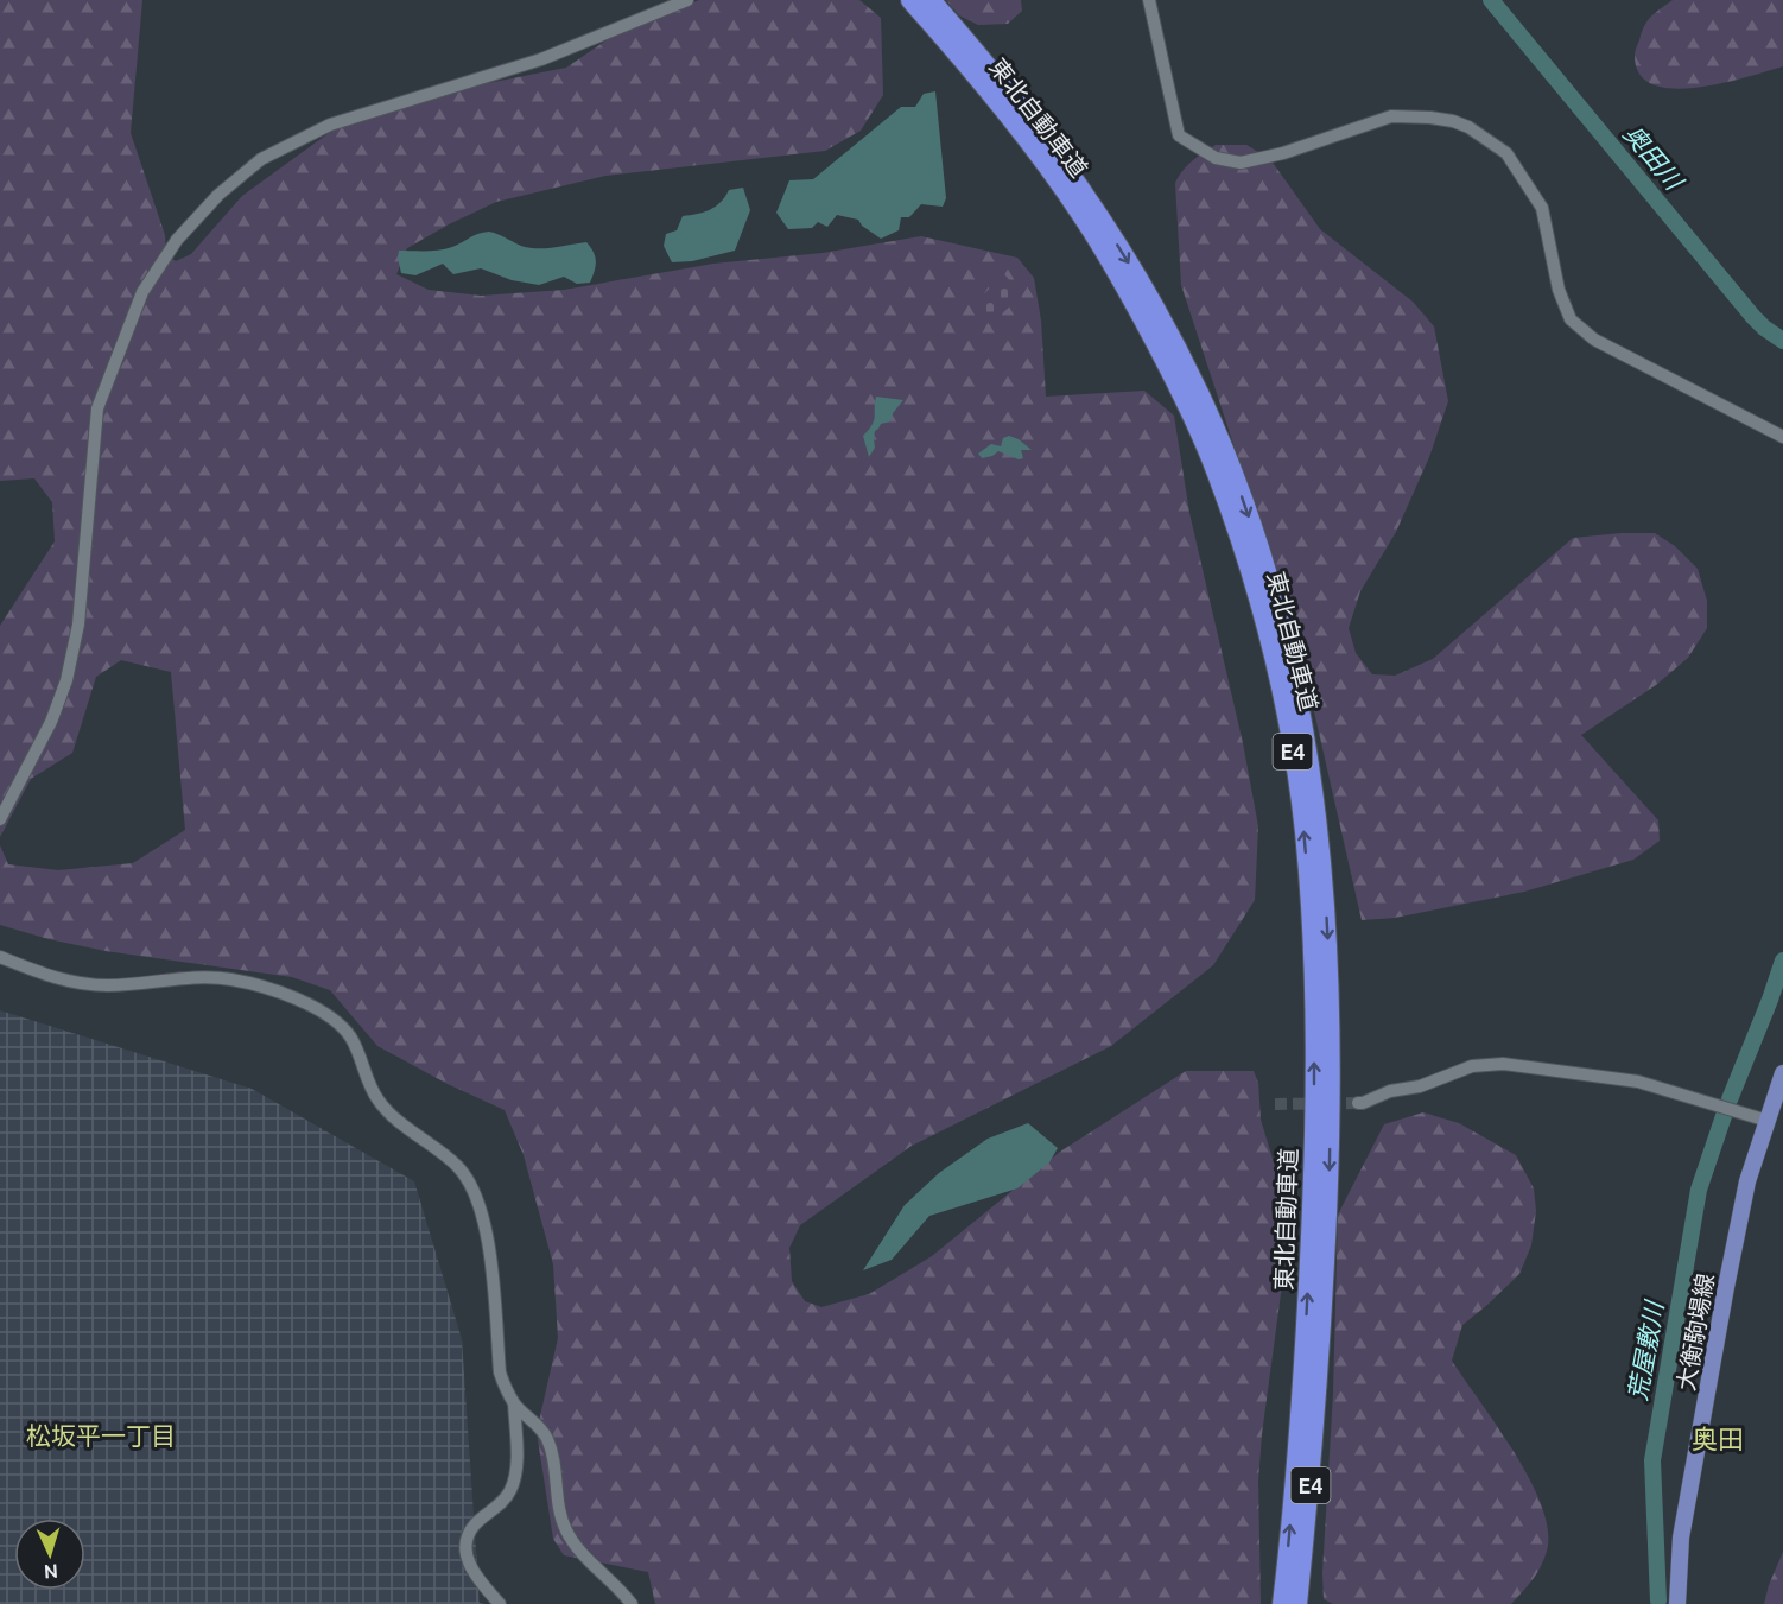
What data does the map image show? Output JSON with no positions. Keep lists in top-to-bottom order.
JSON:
{
  "streets": {
    "highway": ["東北自動車道", "E4"],
    "main road": ["大衡駒場線"]
  },
  "districts": ["松坂平一丁目", "奥田"],
  "water": ["奥田川", "荒屋敷川"],
  "north": "bottom"
}
